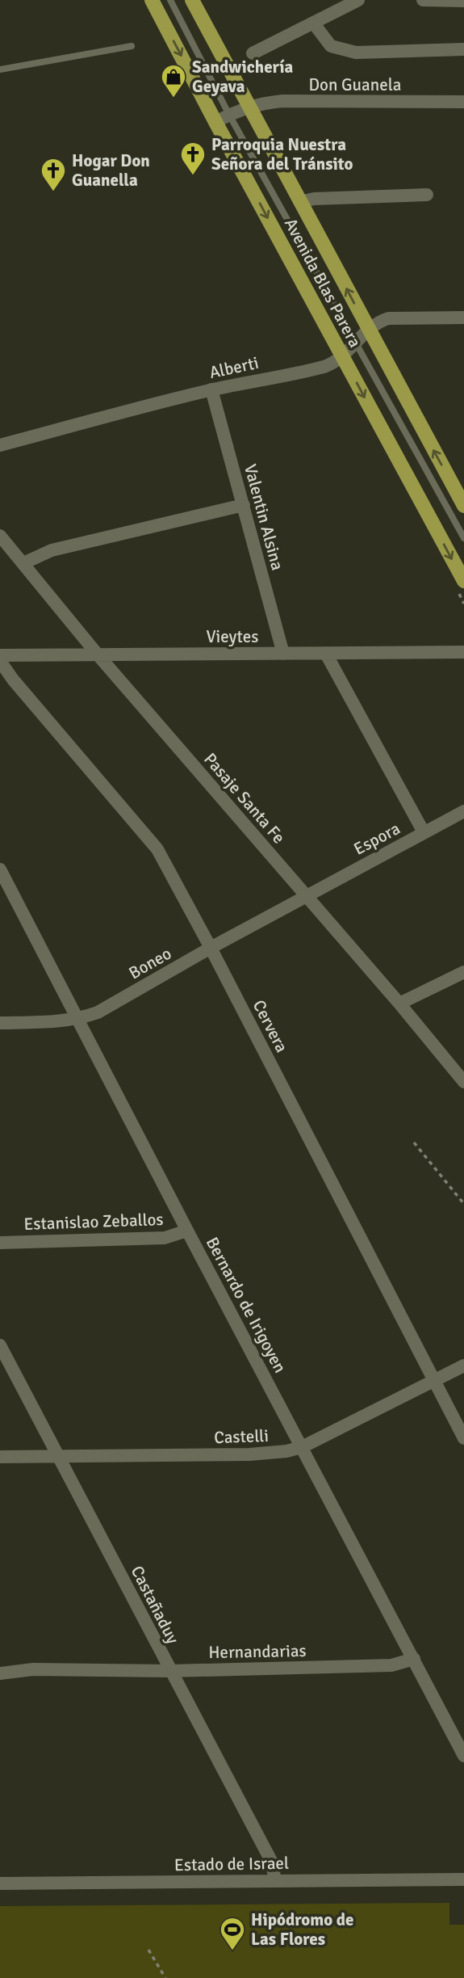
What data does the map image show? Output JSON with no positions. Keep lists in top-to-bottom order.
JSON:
{
  "streets": {
    "main road": ["Avenida Blas Parera"],
    "street": [
      "Don Guanela",
      "Alberti",
      "Valentin Alsina",
      "Vieytes",
      "Pasaje Santa Fe",
      "Espora",
      "Boneo",
      "Cervera",
      "Estanislao Zeballos",
      "Bernardo de Irigoyen",
      "Castelli",
      "Castañaduy",
      "Hernandarias",
      "Estado de Israel"
    ]
  },
  "crossings": [
    ["Don Guanela", "Avenida Blas Parera"],
    ["Avenida Blas Parera", "Alberti"],
    ["Alberti", "Valentin Alsina"],
    ["Valentin Alsina", "Vieytes"],
    ["Vieytes", "Pasaje Santa Fe"],
    ["Pasaje Santa Fe", "Espora"],
    ["Pasaje Santa Fe", "Boneo"],
    ["Espora", "Boneo"],
    ["Boneo", "Cervera"],
    ["Boneo", "Bernardo de Irigoyen"],
    ["Cervera", "Castelli"],
    ["Estanislao Zeballos", "Bernardo de Irigoyen"],
    ["Bernardo de Irigoyen", "Castelli"],
    ["Bernardo de Irigoyen", "Hernandarias"],
    ["Castelli", "Castañaduy"],
    ["Castañaduy", "Hernandarias"],
    ["Castañaduy", "Estado de Israel"]
  ],
  "places": {
    "shop": ["Sandwichería Geyava"],
    "church": ["Parroquia Nuestra Señora del Tránsito", "Hogar Don Guanella"],
    "sports": ["Hipódromo de Las Flores"]
  }
}
